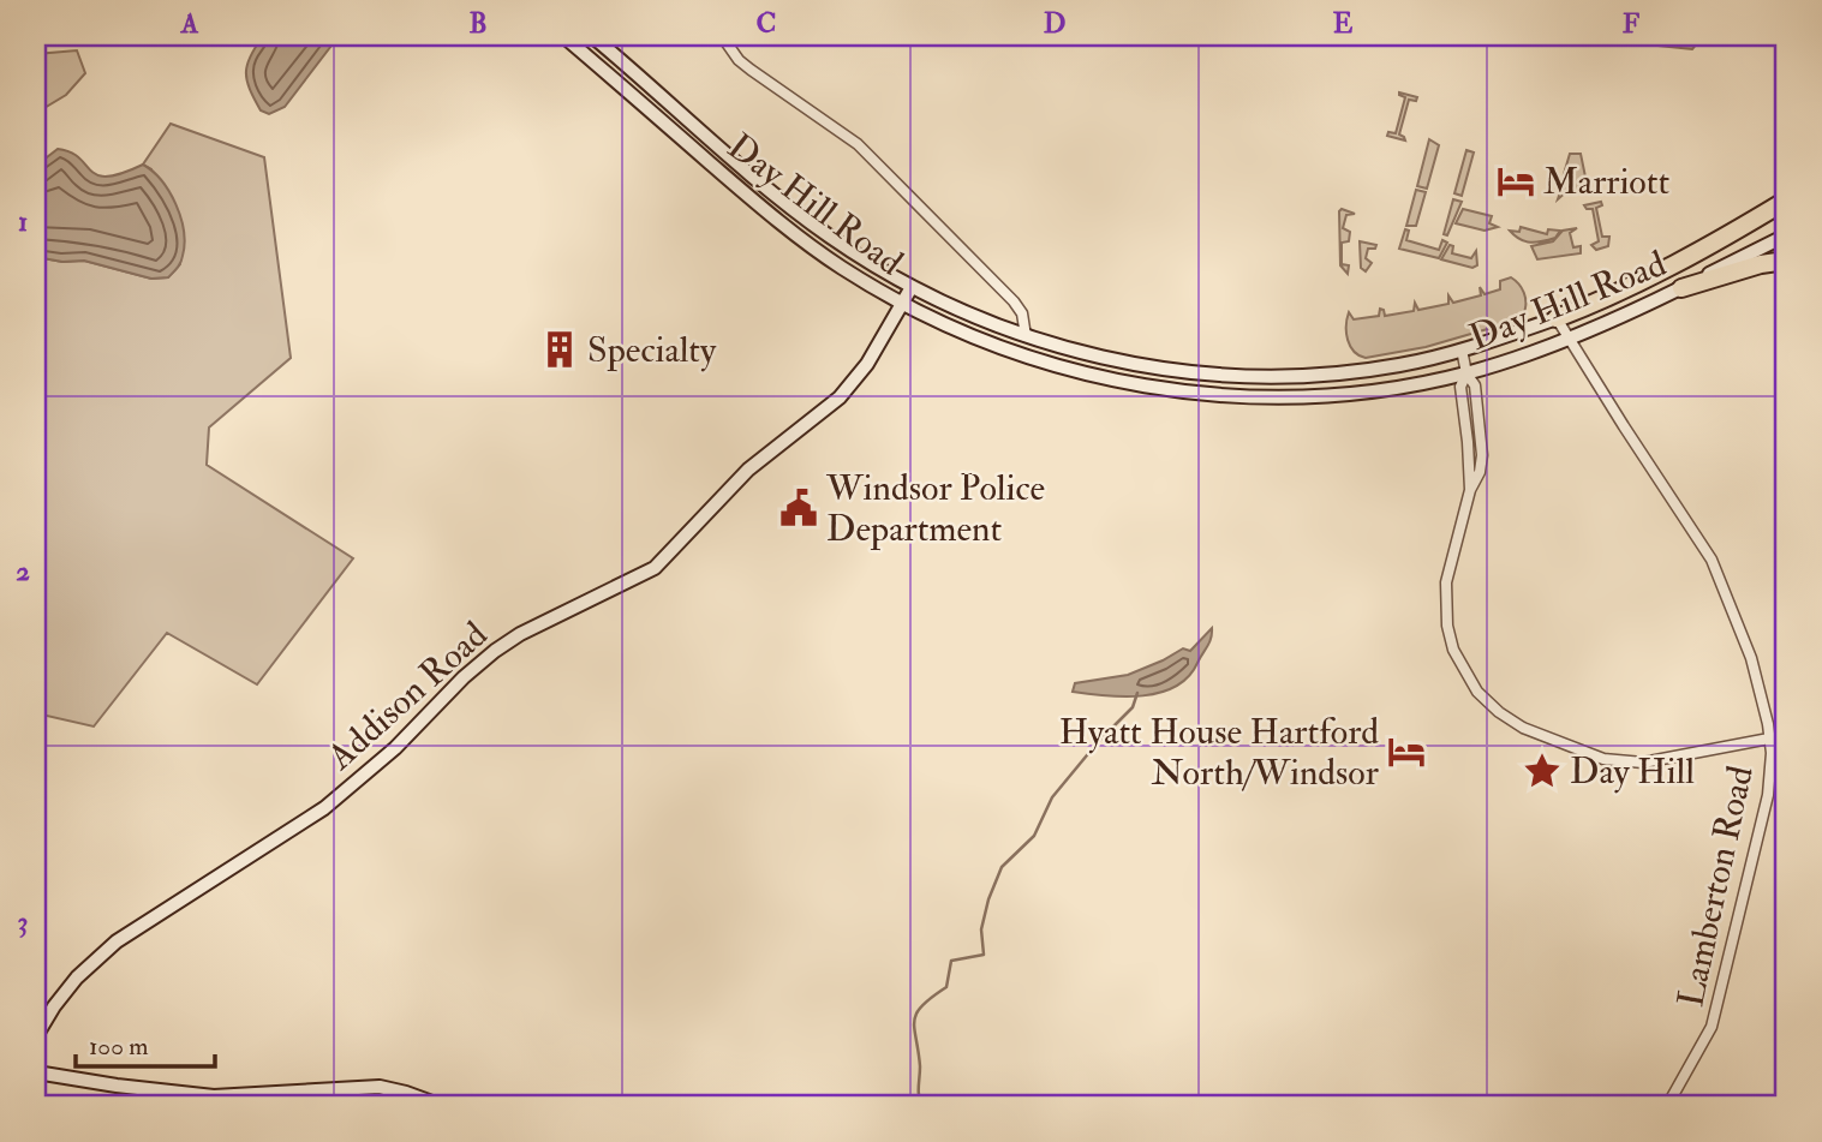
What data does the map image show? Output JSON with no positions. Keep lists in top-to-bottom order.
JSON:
{
  "streets": {
    "main road": ["Day Hill Road", "Addison Road"],
    "street": ["Lamberton Road"]
  },
  "crossings": [
    ["Day Hill Road", "Addison Road"],
    ["Day Hill Road", "Lamberton Road"]
  ],
  "places": {
    "hotel": ["Marriott", "Hyatt House Hartford North/Windsor"],
    "building": ["Specialty"],
    "public building": ["Windsor Police Department"],
    "place": ["Day Hill"]
  },
  "scale_bar": "100 m",
  "grid": {
    "columns": [
      "A",
      "B",
      "C",
      "D",
      "E",
      "F"
    ],
    "rows": ["1", "2", "3"]
  }
}
